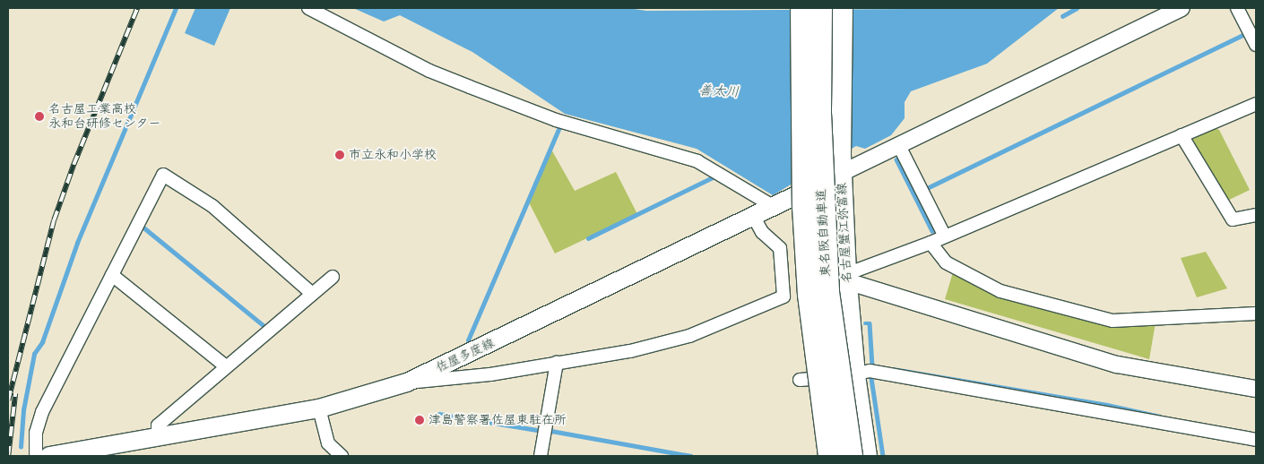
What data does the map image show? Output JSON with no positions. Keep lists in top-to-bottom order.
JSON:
{
  "streets": {
    "highway": ["東名阪自動車道"],
    "main road": ["名古屋蟹江弥富線", "佐屋多度線"]
  },
  "crossings": [
    ["名古屋蟹江弥富線", "佐屋多度線"]
  ],
  "water": ["善太川"],
  "places": ["名古屋工業高校 永和台研修センター", "市立永和小学校", "津島警察署佐屋東駐在所"]
}
